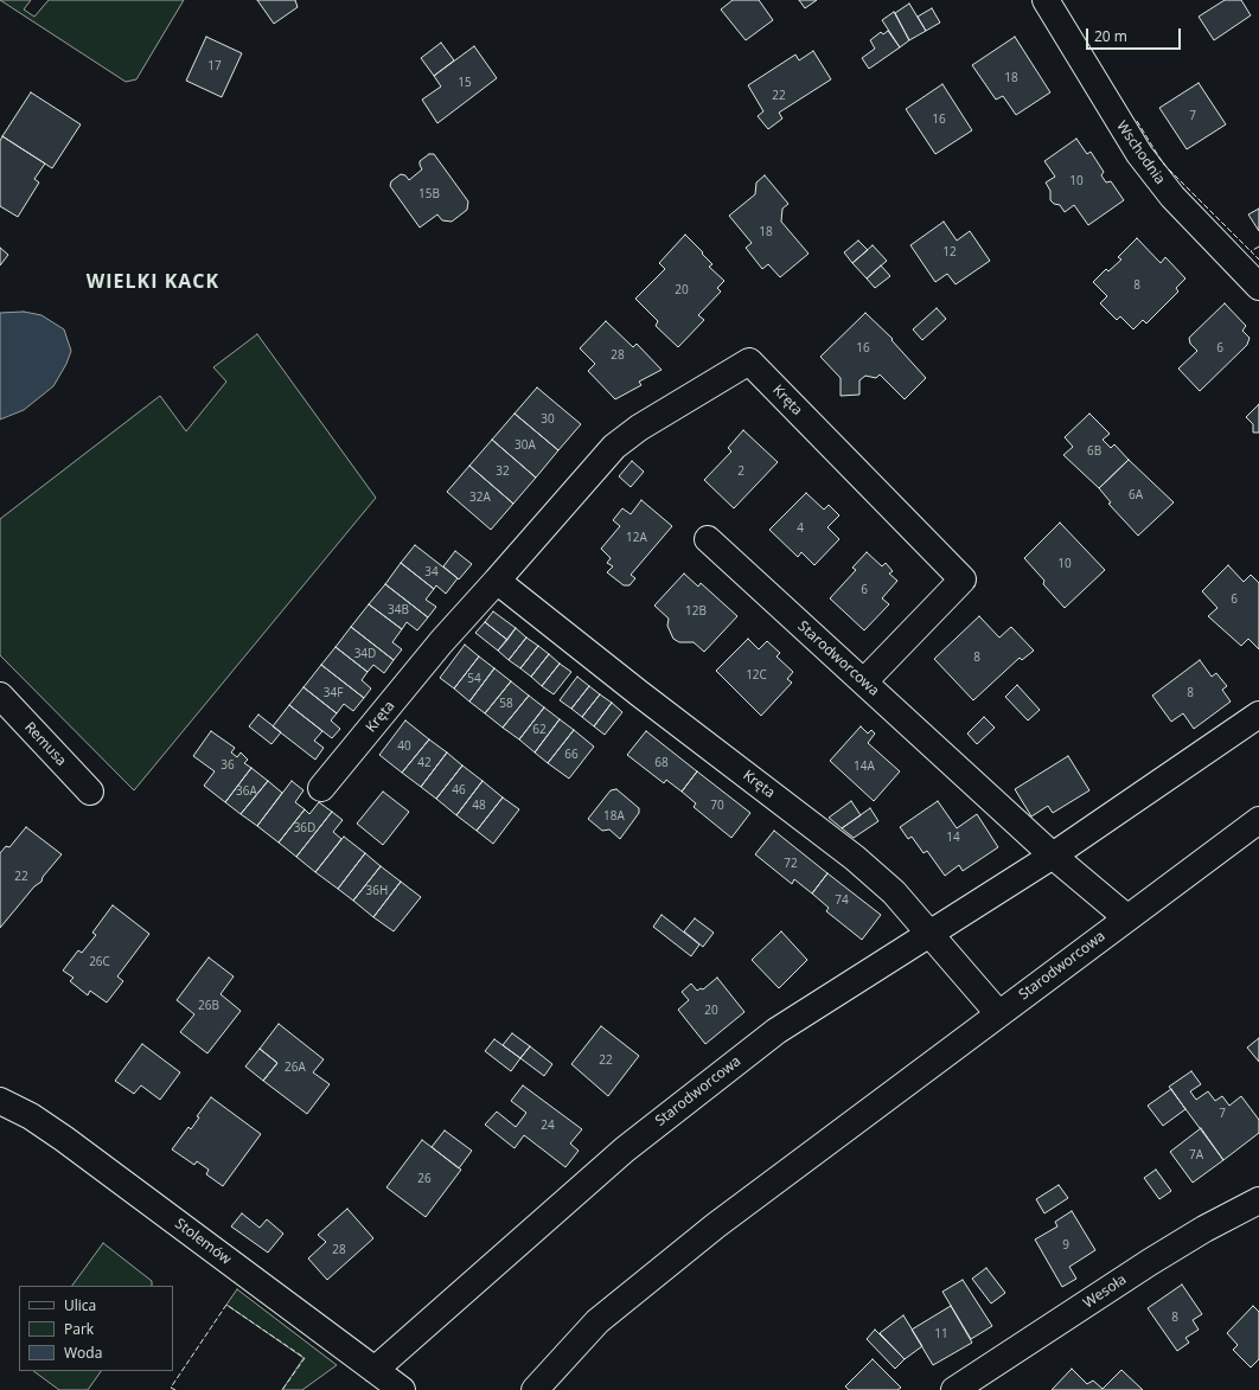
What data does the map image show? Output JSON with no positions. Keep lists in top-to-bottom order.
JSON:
{
  "streets": {
    "street": [
      "Wschodnia",
      "Kręta",
      "Starodworcowa",
      "Remusa",
      "Stolemów",
      "Wesoła"
    ]
  },
  "crossings": [
    ["Kręta", "Starodworcowa"],
    ["Starodworcowa", "Stolemów"]
  ],
  "districts": ["WIELKI KACK"],
  "house_numbers": [
    "17",
    "18",
    "15",
    "22",
    "7",
    "16",
    "10",
    "15B",
    "18",
    "12",
    "8",
    "20",
    "16",
    "6",
    "28",
    "30",
    "30A",
    "6B",
    "32",
    "2",
    "6A",
    "32A",
    "4",
    "12A",
    "10",
    "34",
    "6",
    "6",
    "34B",
    "12B",
    "34D",
    "8",
    "12C",
    "54",
    "34F",
    "8",
    "58",
    "62",
    "40",
    "66",
    "42",
    "68",
    "36",
    "14A",
    "46",
    "36A",
    "48",
    "70",
    "18A",
    "36D",
    "14",
    "72",
    "22",
    "36H",
    "74",
    "26C",
    "26B",
    "20",
    "22",
    "26A",
    "7",
    "24",
    "7A",
    "26",
    "9",
    "28",
    "8",
    "11"
  ],
  "legend": ["Ulica", "Park", "Woda"],
  "scale_bar": "20 m"
}
